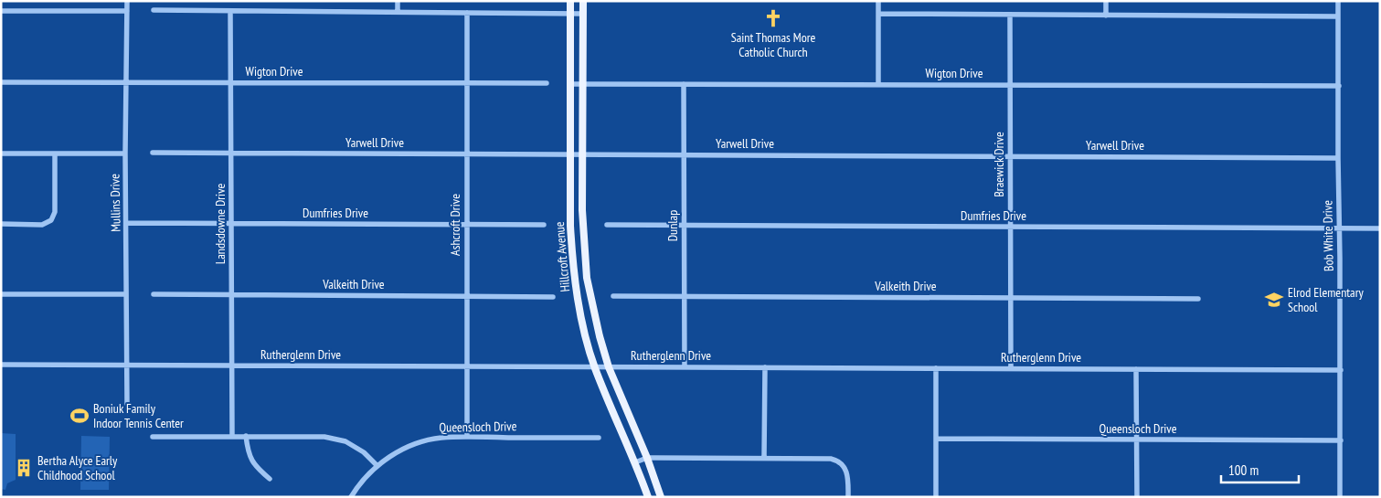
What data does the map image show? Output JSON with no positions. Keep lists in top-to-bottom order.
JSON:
{
  "streets": {
    "main road": ["Hillcroft Avenue"],
    "street": [
      "Wigton Drive",
      "Yarwell Drive",
      "Braewick Drive",
      "Mullins Drive",
      "Dumfries Drive",
      "Landsdowne Drive",
      "Ashcroft Drive",
      "Dunlap",
      "Bob White Drive",
      "Valkeith Drive",
      "Rutherglenn Drive",
      "Queensloch Drive"
    ]
  },
  "crossings": [
    ["Wigton Drive", "Braewick Drive"],
    ["Wigton Drive", "Mullins Drive"],
    ["Wigton Drive", "Landsdowne Drive"],
    ["Wigton Drive", "Ashcroft Drive"],
    ["Wigton Drive", "Dunlap"],
    ["Wigton Drive", "Bob White Drive"],
    ["Wigton Drive", "Hillcroft Avenue"],
    ["Yarwell Drive", "Braewick Drive"],
    ["Yarwell Drive", "Landsdowne Drive"],
    ["Yarwell Drive", "Ashcroft Drive"],
    ["Yarwell Drive", "Dunlap"],
    ["Yarwell Drive", "Bob White Drive"],
    ["Yarwell Drive", "Hillcroft Avenue"],
    ["Braewick Drive", "Dumfries Drive"],
    ["Braewick Drive", "Valkeith Drive"],
    ["Braewick Drive", "Rutherglenn Drive"],
    ["Mullins Drive", "Dumfries Drive"],
    ["Mullins Drive", "Rutherglenn Drive"],
    ["Dumfries Drive", "Landsdowne Drive"],
    ["Dumfries Drive", "Ashcroft Drive"],
    ["Dumfries Drive", "Dunlap"],
    ["Dumfries Drive", "Bob White Drive"],
    ["Landsdowne Drive", "Valkeith Drive"],
    ["Landsdowne Drive", "Rutherglenn Drive"],
    ["Ashcroft Drive", "Valkeith Drive"],
    ["Ashcroft Drive", "Rutherglenn Drive"],
    ["Ashcroft Drive", "Queensloch Drive"],
    ["Dunlap", "Valkeith Drive"],
    ["Dunlap", "Rutherglenn Drive"],
    ["Bob White Drive", "Rutherglenn Drive"],
    ["Bob White Drive", "Queensloch Drive"],
    ["Hillcroft Avenue", "Rutherglenn Drive"]
  ],
  "places": {
    "church": ["Saint Thomas More Catholic Church"],
    "school or university": ["Elrod Elementary School"],
    "sports": ["Boniuk Family Indoor Tennis Center"],
    "building": ["Bertha Alyce Early Childhood School"]
  },
  "scale_bar": "100 m"
}
